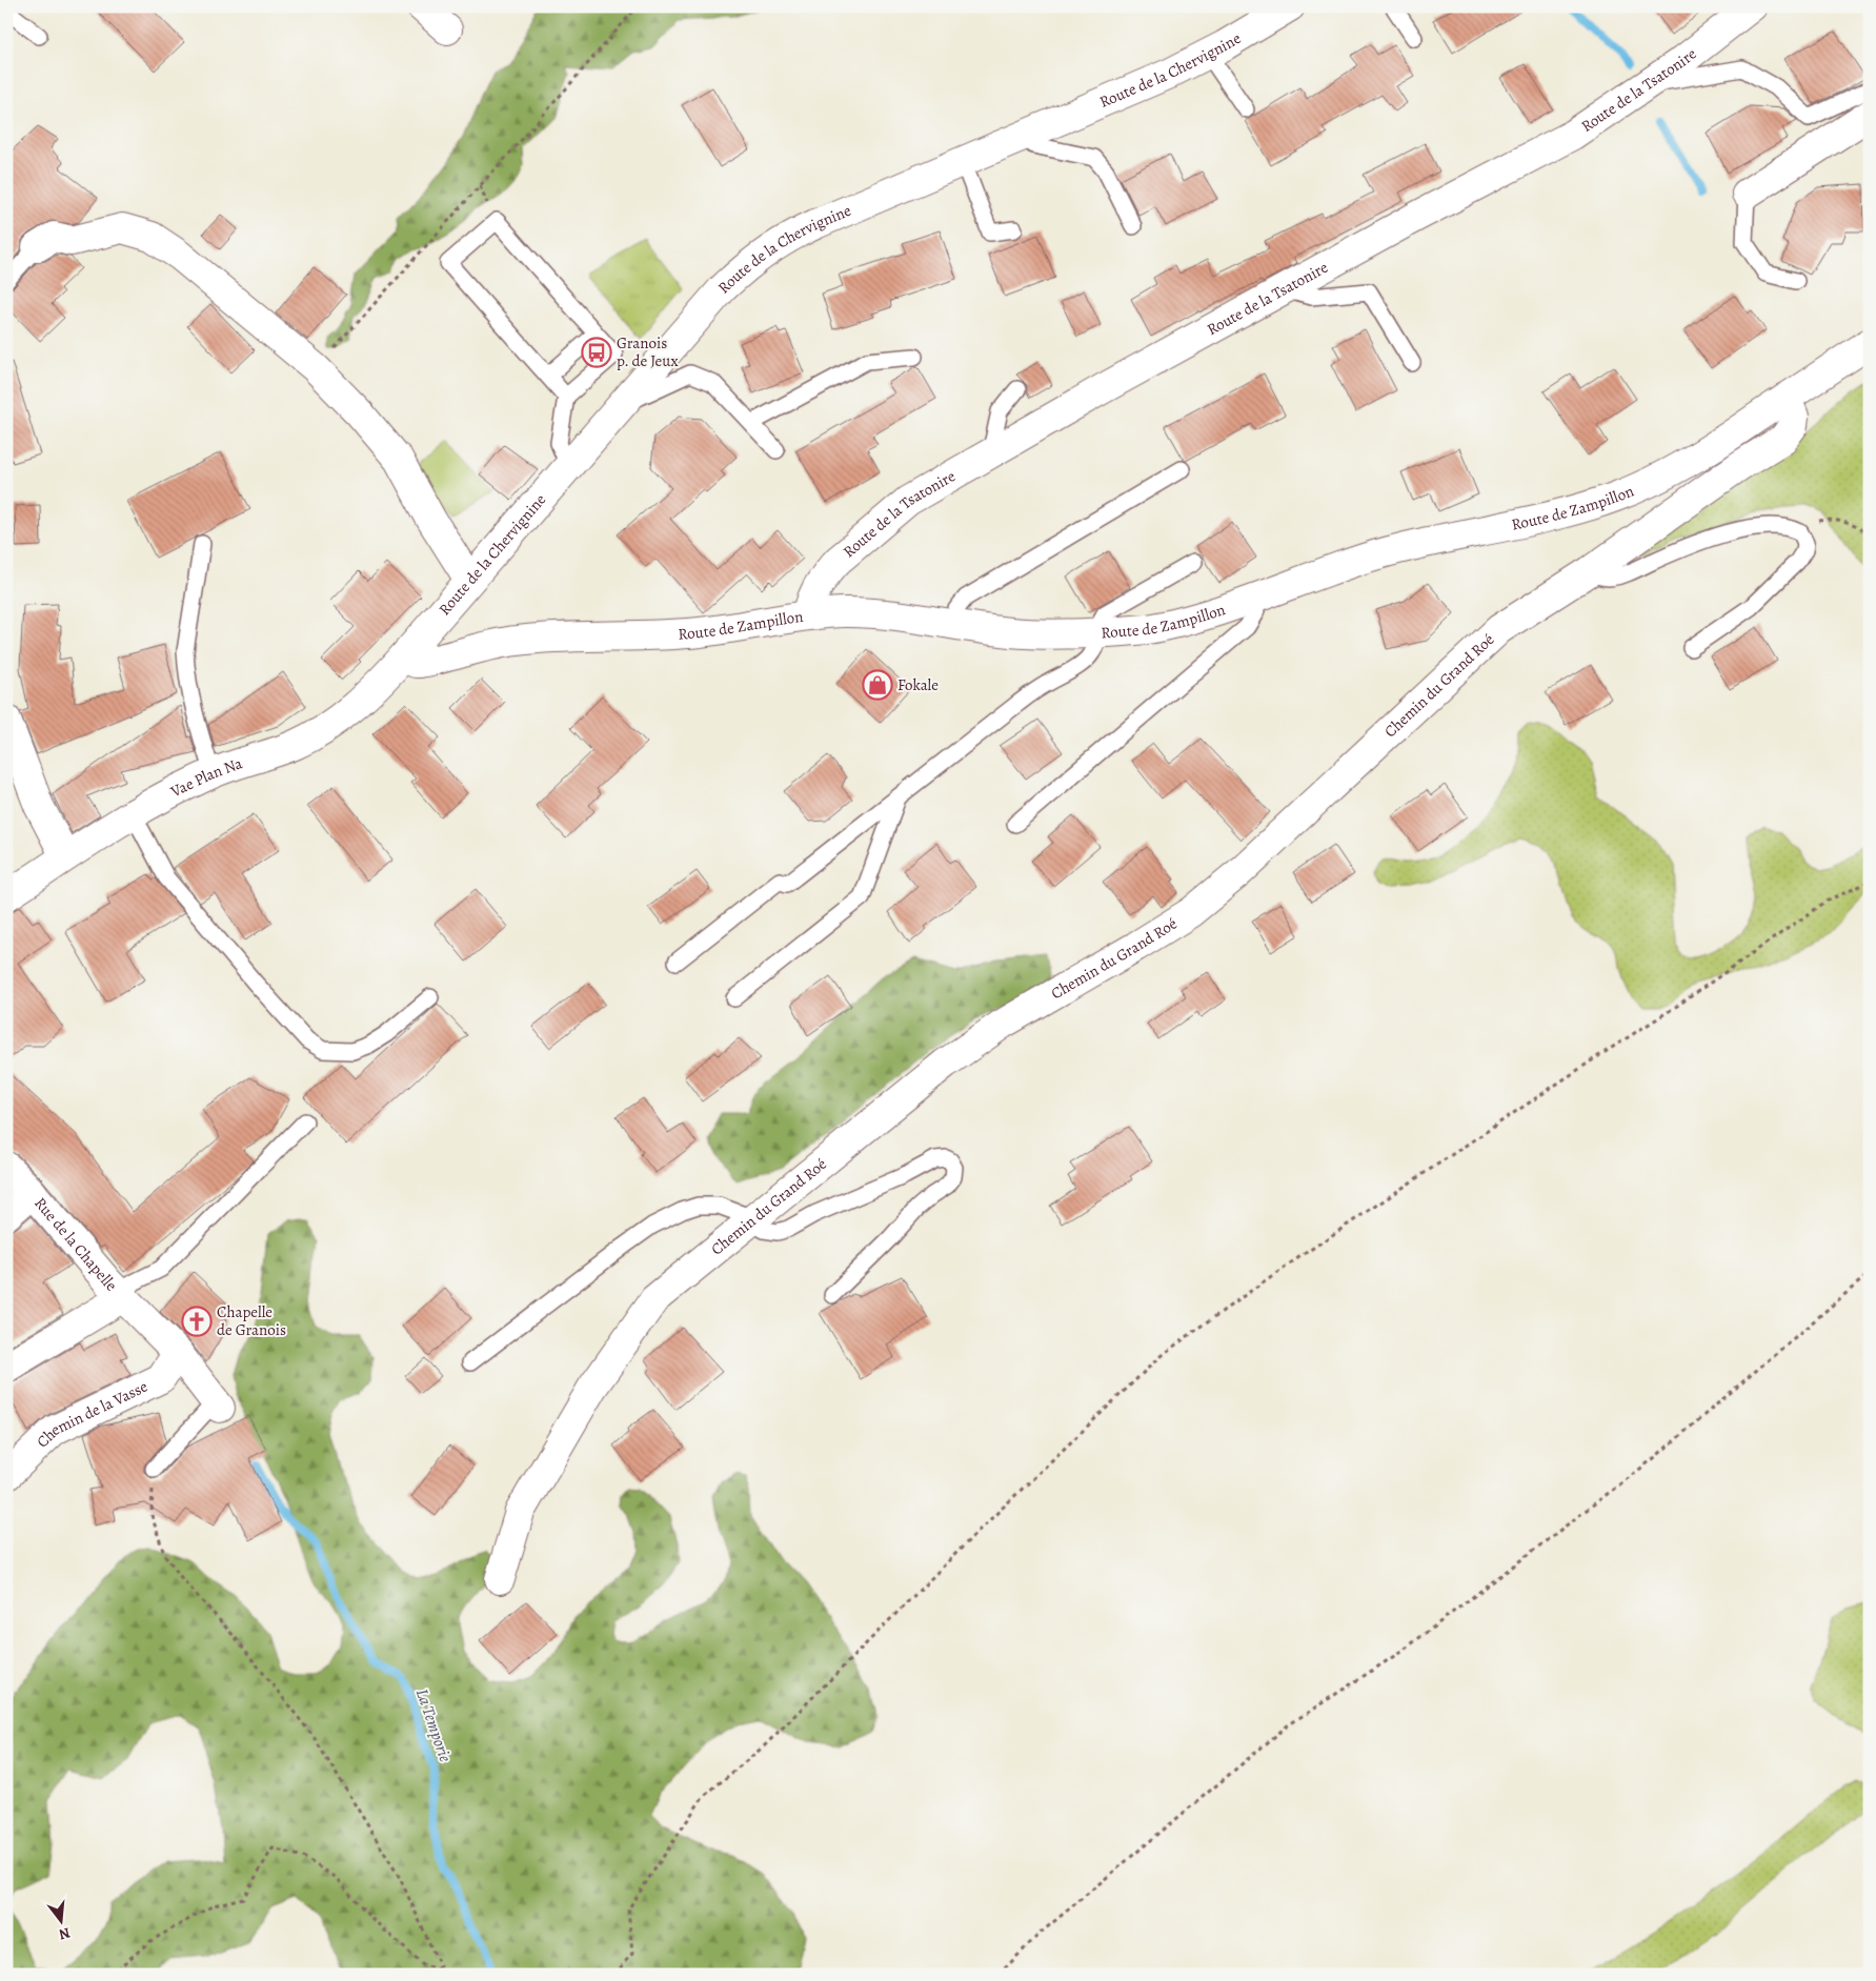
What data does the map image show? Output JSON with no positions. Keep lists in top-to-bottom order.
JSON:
{
  "streets": {
    "street": [
      "Route de la Chervignine",
      "Route de la Tsatonire",
      "Route de Zampillon",
      "Chemin du Grand Roé",
      "Vae Plan Na",
      "Rue de la Chapelle",
      "Chemin de la Vasse"
    ]
  },
  "crossings": [
    ["Route de la Chervignine", "Route de Zampillon"],
    ["Route de la Chervignine", "Vae Plan Na"],
    ["Route de la Tsatonire", "Route de Zampillon"],
    ["Route de Zampillon", "Chemin du Grand Roé"],
    ["Route de Zampillon", "Vae Plan Na"],
    ["Rue de la Chapelle", "Chemin de la Vasse"]
  ],
  "water": ["La Temporie"],
  "places": {
    "bus stop": ["Granois p. de Jeux"],
    "shop": ["Fokale"],
    "church": ["Chapelle de Granois"]
  },
  "north": "bottom"
}
